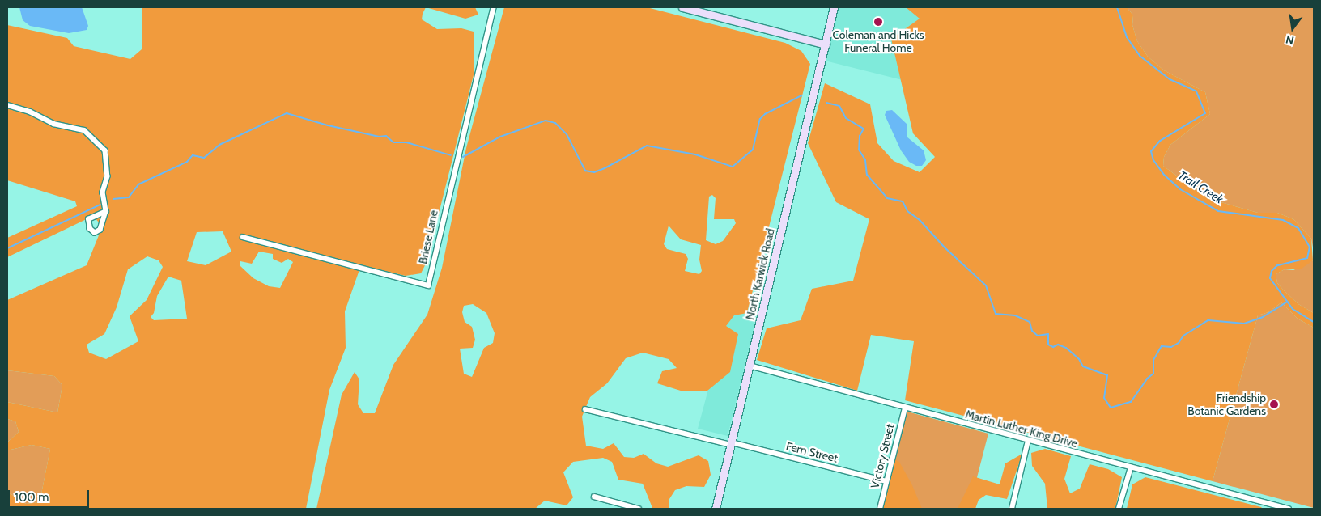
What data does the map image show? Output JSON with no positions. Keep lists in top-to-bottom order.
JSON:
{
  "streets": {
    "street": [
      "Briese Lane",
      "North Karwick Road",
      "Martin Luther King Drive",
      "Fern Street",
      "Victory Street"
    ]
  },
  "crossings": [
    ["North Karwick Road", "Martin Luther King Drive"],
    ["North Karwick Road", "Fern Street"],
    ["Martin Luther King Drive", "Victory Street"],
    ["Fern Street", "Victory Street"]
  ],
  "water": ["Trail Creek"],
  "places": ["Coleman and Hicks Funeral Home", "Friendship Botanic Gardens"],
  "scale_bar": "100 m",
  "north": "bottom"
}
